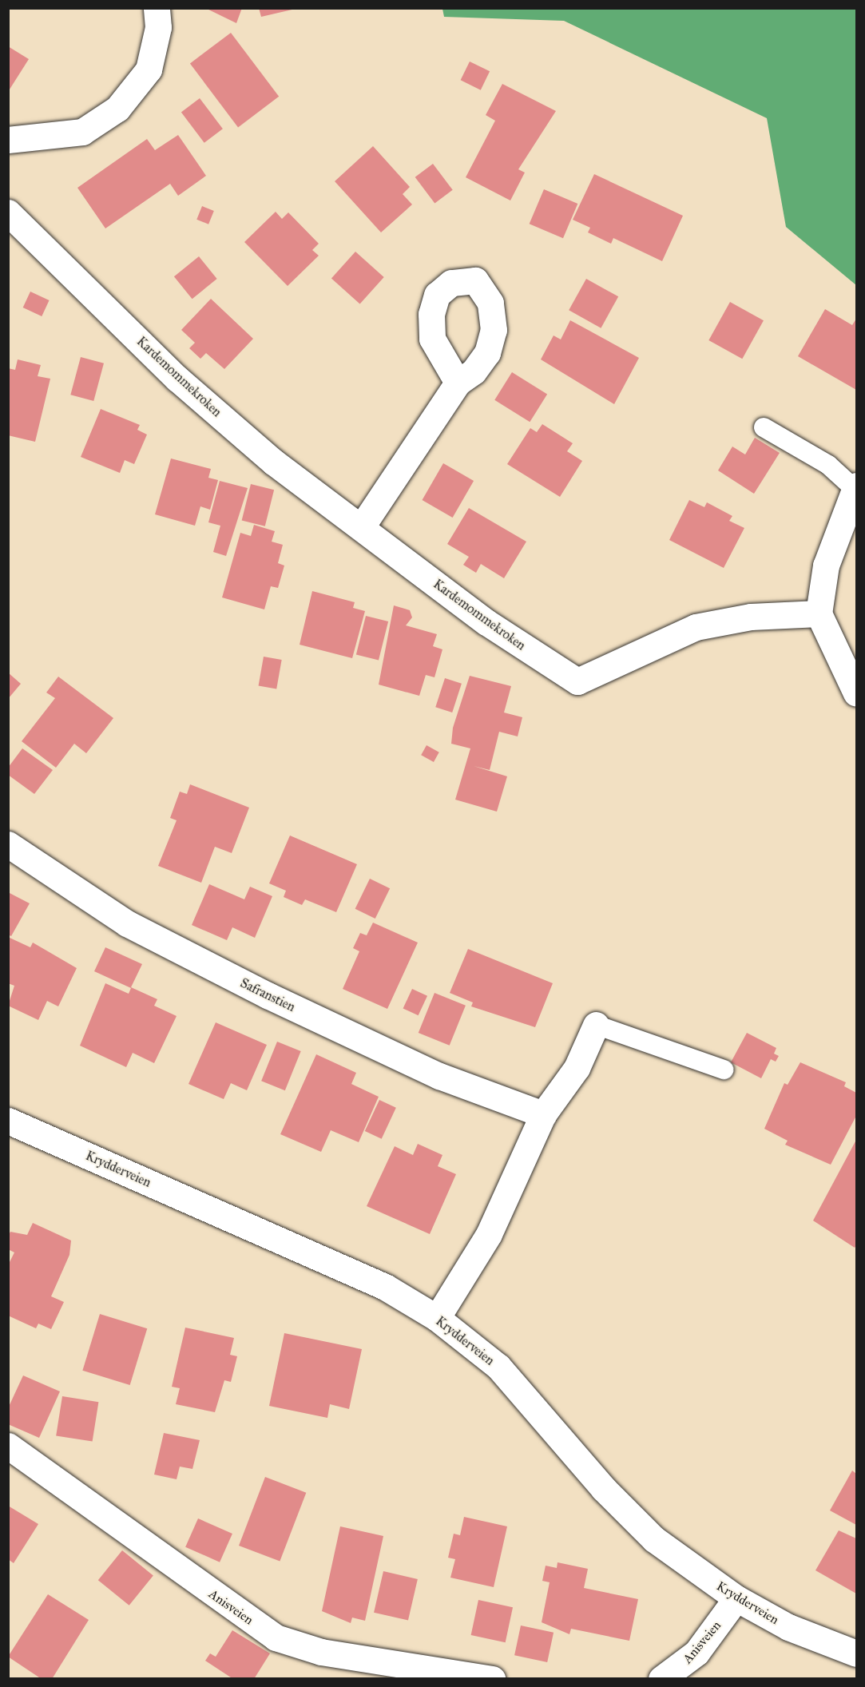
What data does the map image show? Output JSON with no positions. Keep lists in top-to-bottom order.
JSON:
{
  "streets": {
    "street": [
      "Kardemommekroken",
      "Safranstien",
      "Krydderveien",
      "Anisveien"
    ]
  },
  "crossings": [
    ["Krydderveien", "Anisveien"]
  ]
}
